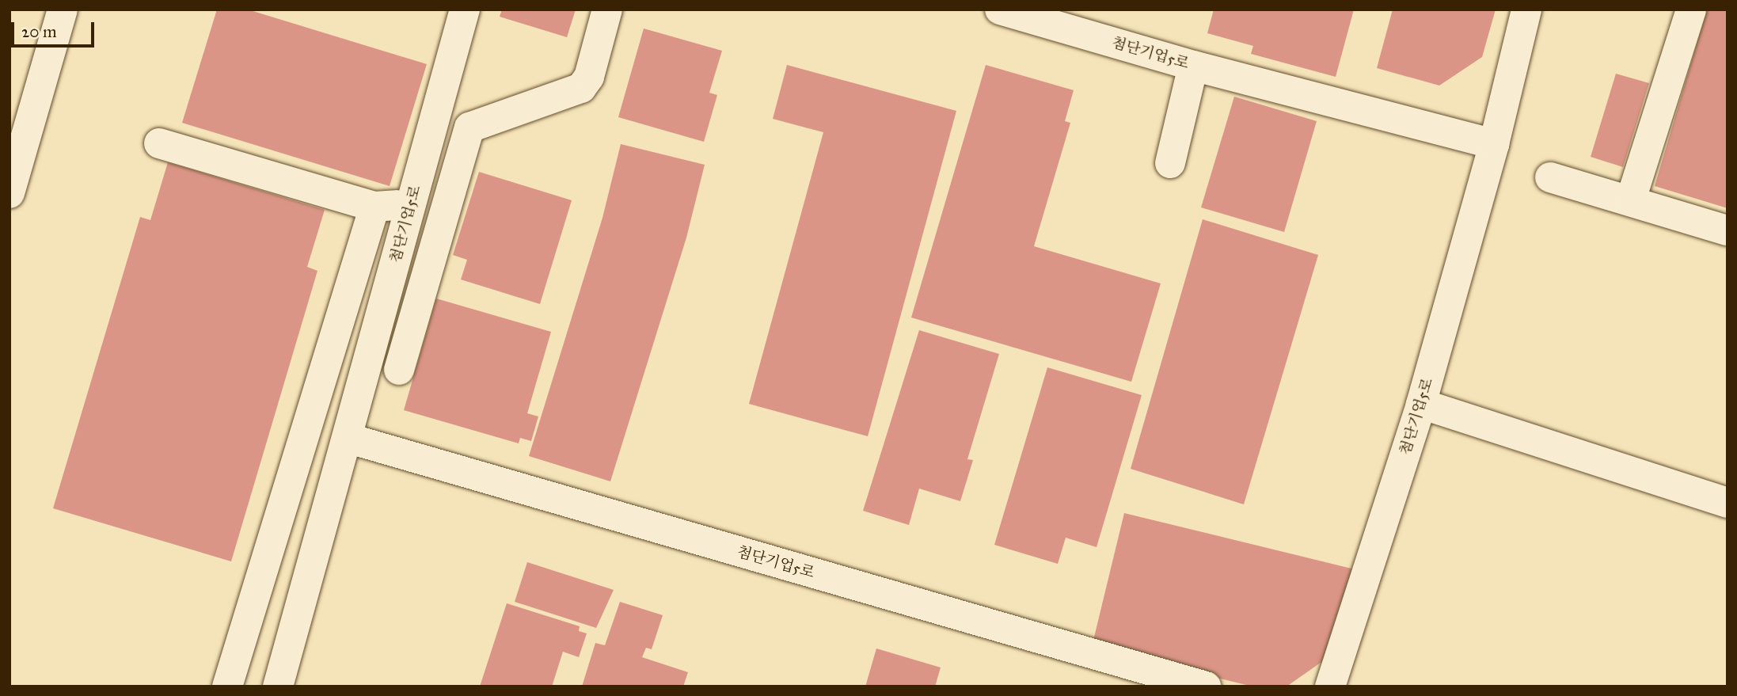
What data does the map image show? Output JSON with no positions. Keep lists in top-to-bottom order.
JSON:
{
  "streets": {
    "street": ["첨단기업5로"]
  },
  "scale_bar": "20 m"
}
